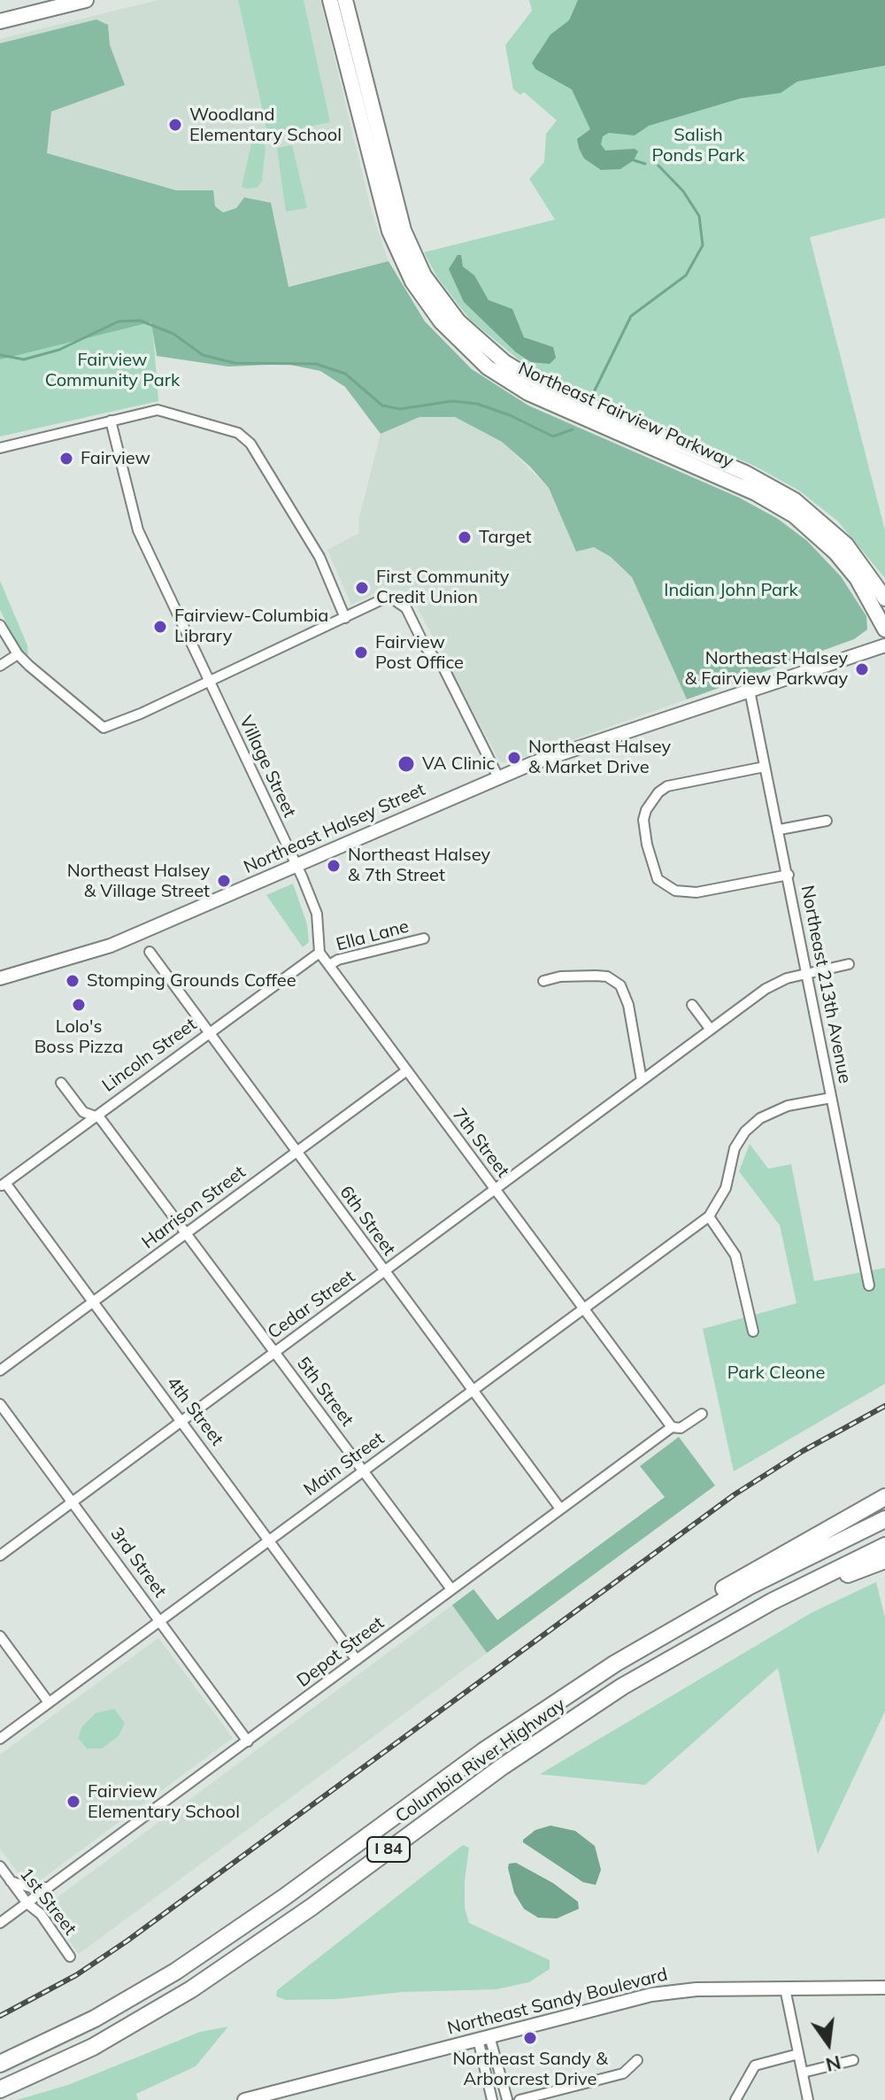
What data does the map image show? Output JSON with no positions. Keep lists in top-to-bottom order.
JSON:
{
  "streets": {
    "highway": ["Columbia River Highway", "I 84"],
    "main road": ["Northeast Fairview Parkway", "Northeast Halsey Street", "Northeast Sandy Boulevard"],
    "street": [
      "Village Street",
      "Ella Lane",
      "Northeast 213th Avenue",
      "Lincoln Street",
      "7th Street",
      "Harrison Street",
      "6th Street",
      "Cedar Street",
      "5th Street",
      "4th Street",
      "Main Street",
      "3rd Street",
      "Depot Street",
      "1st Street"
    ]
  },
  "crossings": [
    ["Village Street", "Northeast Halsey Street"],
    ["Northeast Halsey Street", "Northeast 213th Avenue"],
    ["Ella Lane", "7th Street"],
    ["Northeast 213th Avenue", "Cedar Street"],
    ["Lincoln Street", "7th Street"],
    ["Lincoln Street", "6th Street"],
    ["Lincoln Street", "5th Street"],
    ["Lincoln Street", "4th Street"],
    ["7th Street", "Harrison Street"],
    ["7th Street", "Cedar Street"],
    ["7th Street", "Main Street"],
    ["7th Street", "Depot Street"],
    ["Harrison Street", "6th Street"],
    ["Harrison Street", "5th Street"],
    ["Harrison Street", "4th Street"],
    ["6th Street", "Cedar Street"],
    ["6th Street", "Main Street"],
    ["6th Street", "Depot Street"],
    ["Cedar Street", "5th Street"],
    ["Cedar Street", "4th Street"],
    ["Cedar Street", "3rd Street"],
    ["5th Street", "Main Street"],
    ["5th Street", "Depot Street"],
    ["4th Street", "Main Street"],
    ["4th Street", "Depot Street"],
    ["Main Street", "3rd Street"],
    ["3rd Street", "Depot Street"],
    ["Depot Street", "1st Street"]
  ],
  "parks": [
    "Salish Ponds Park",
    "Fairview Community Park",
    "Indian John Park",
    "Park Cleone"
  ],
  "places": [
    "Woodland Elementary School",
    "Fairview",
    "Target",
    "First Community Credit Union",
    "Fairview-Columbia Library",
    "Fairview Post Office",
    "Northeast Halsey & Fairview Parkway",
    "Northeast Halsey & Market Drive",
    "VA Clinic",
    "Northeast Halsey & 7th Street",
    "Northeast Halsey & Village Street",
    "Stomping Grounds Coffee",
    "Lolo's Boss Pizza",
    "Fairview Elementary School",
    "Northeast Sandy & Arborcrest Drive"
  ],
  "north": "bottom"
}
